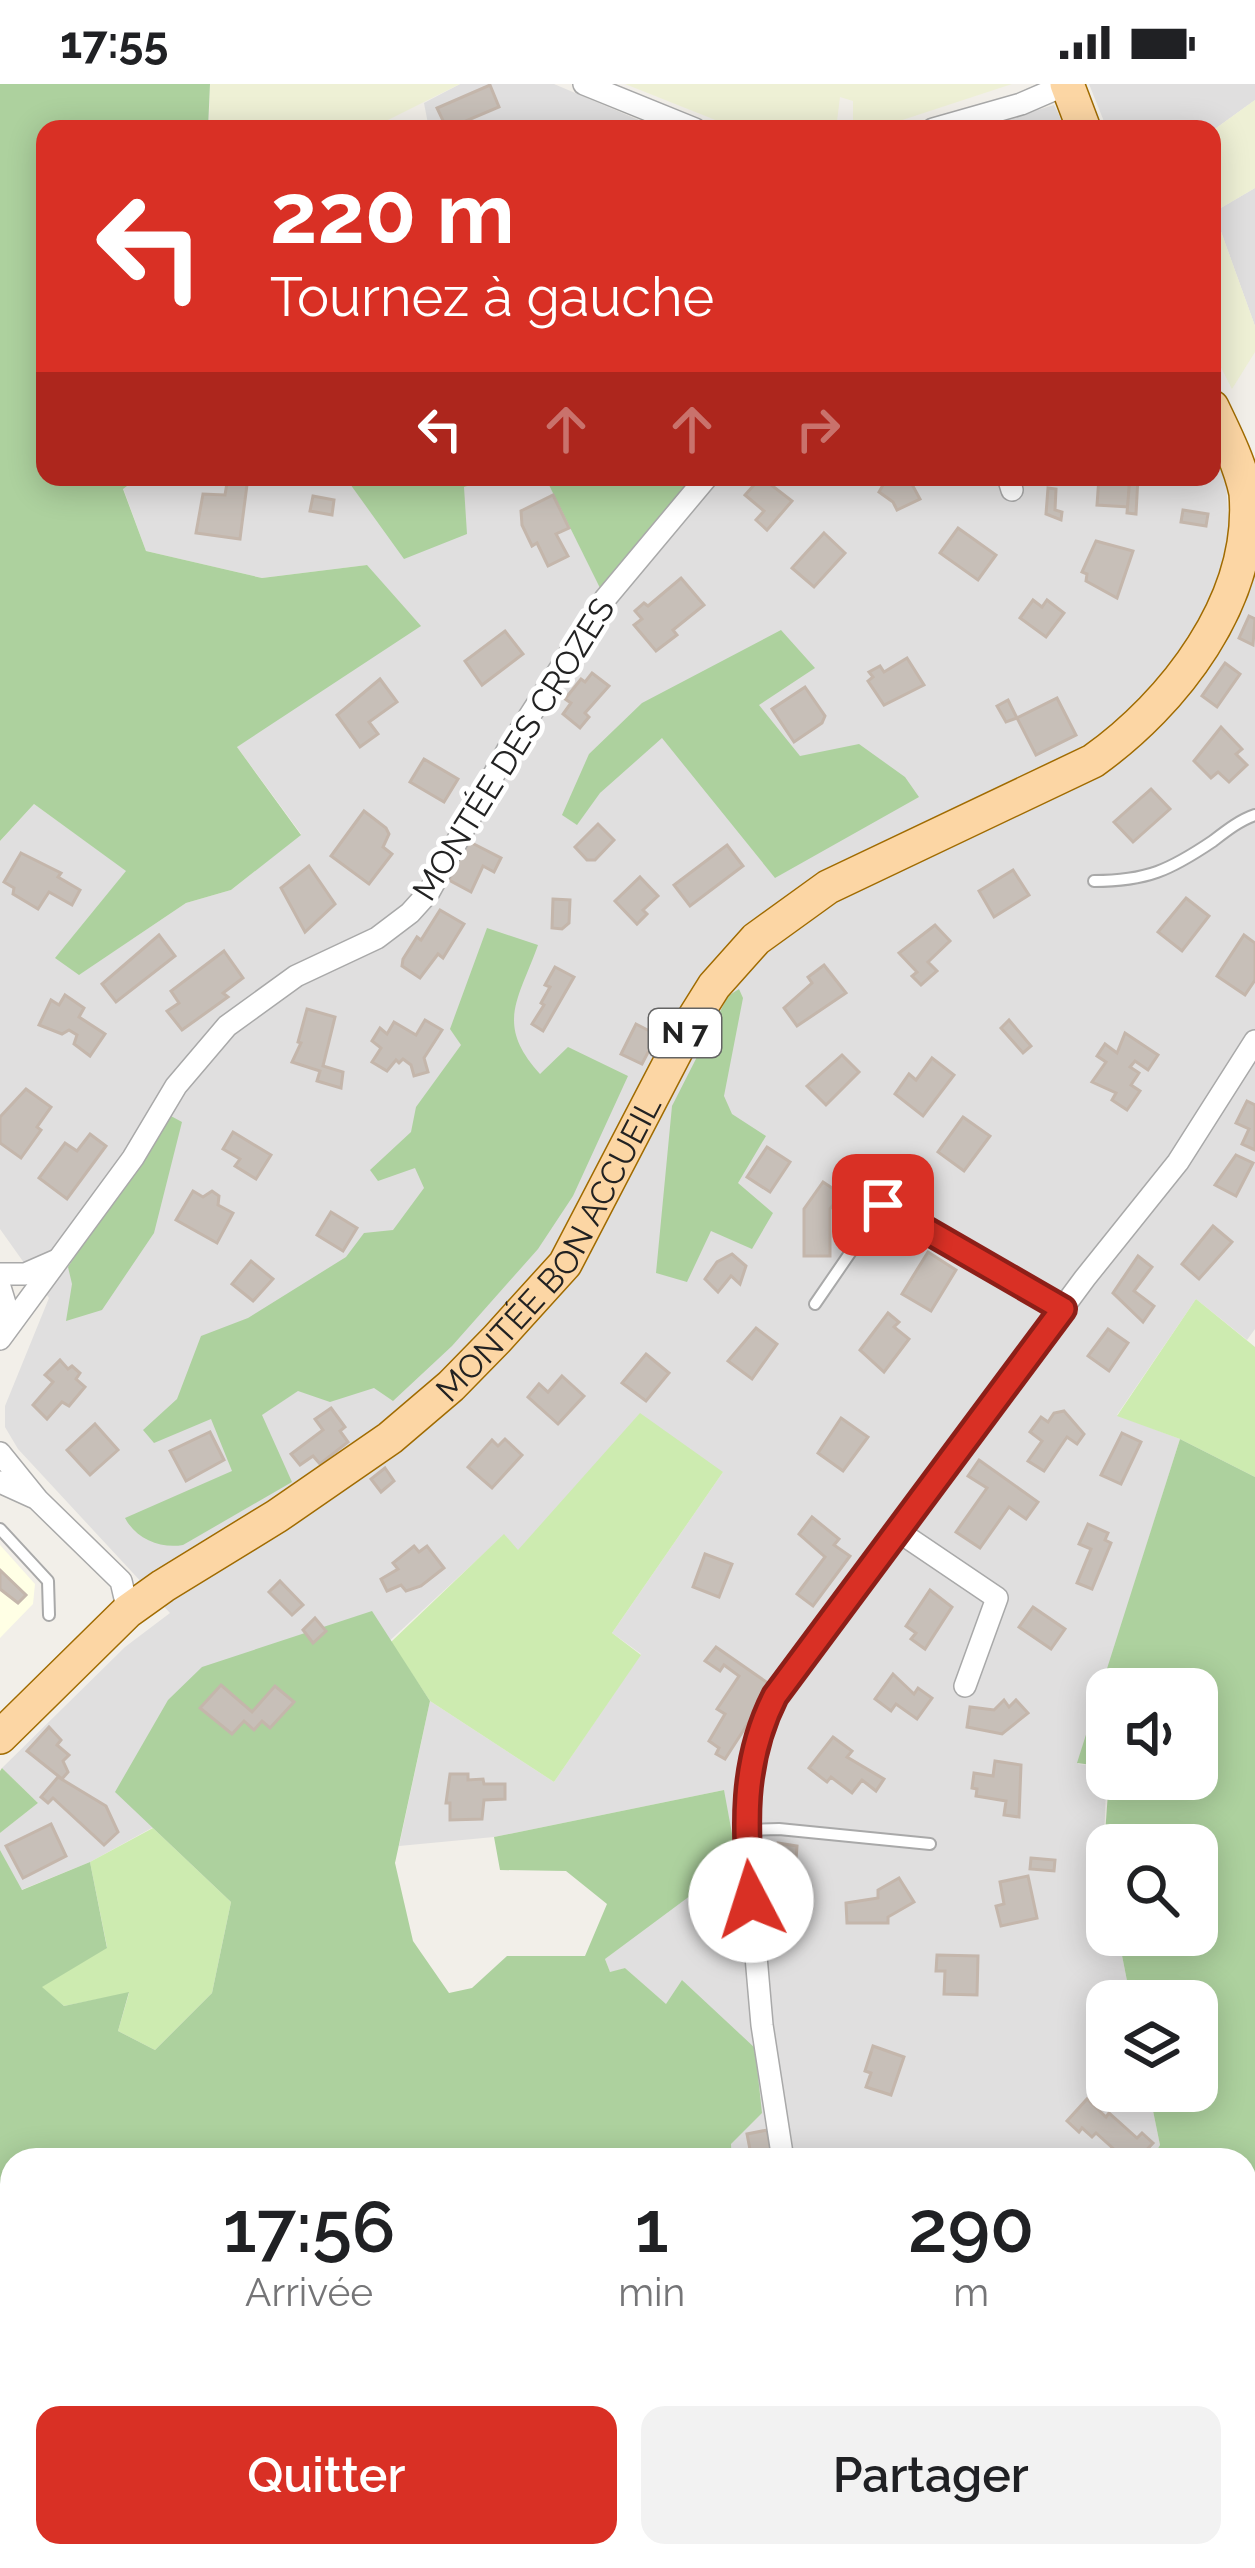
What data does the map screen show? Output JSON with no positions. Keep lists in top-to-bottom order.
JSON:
{
  "streets": {
    "main road": ["N 7", "MONTÉE BON ACCUEIL"],
    "street": ["MONTÉE DES CROZES"]
  },
  "page": {
    "status": "17:55",
    "turn": ["220 m", "Tournez à gauche"],
    "eta": [
      "17:56",
      "Arrivée",
      "1",
      "min",
      "290",
      "m"
    ],
    "buttons": ["Quitter", "Partager"]
  }
}
